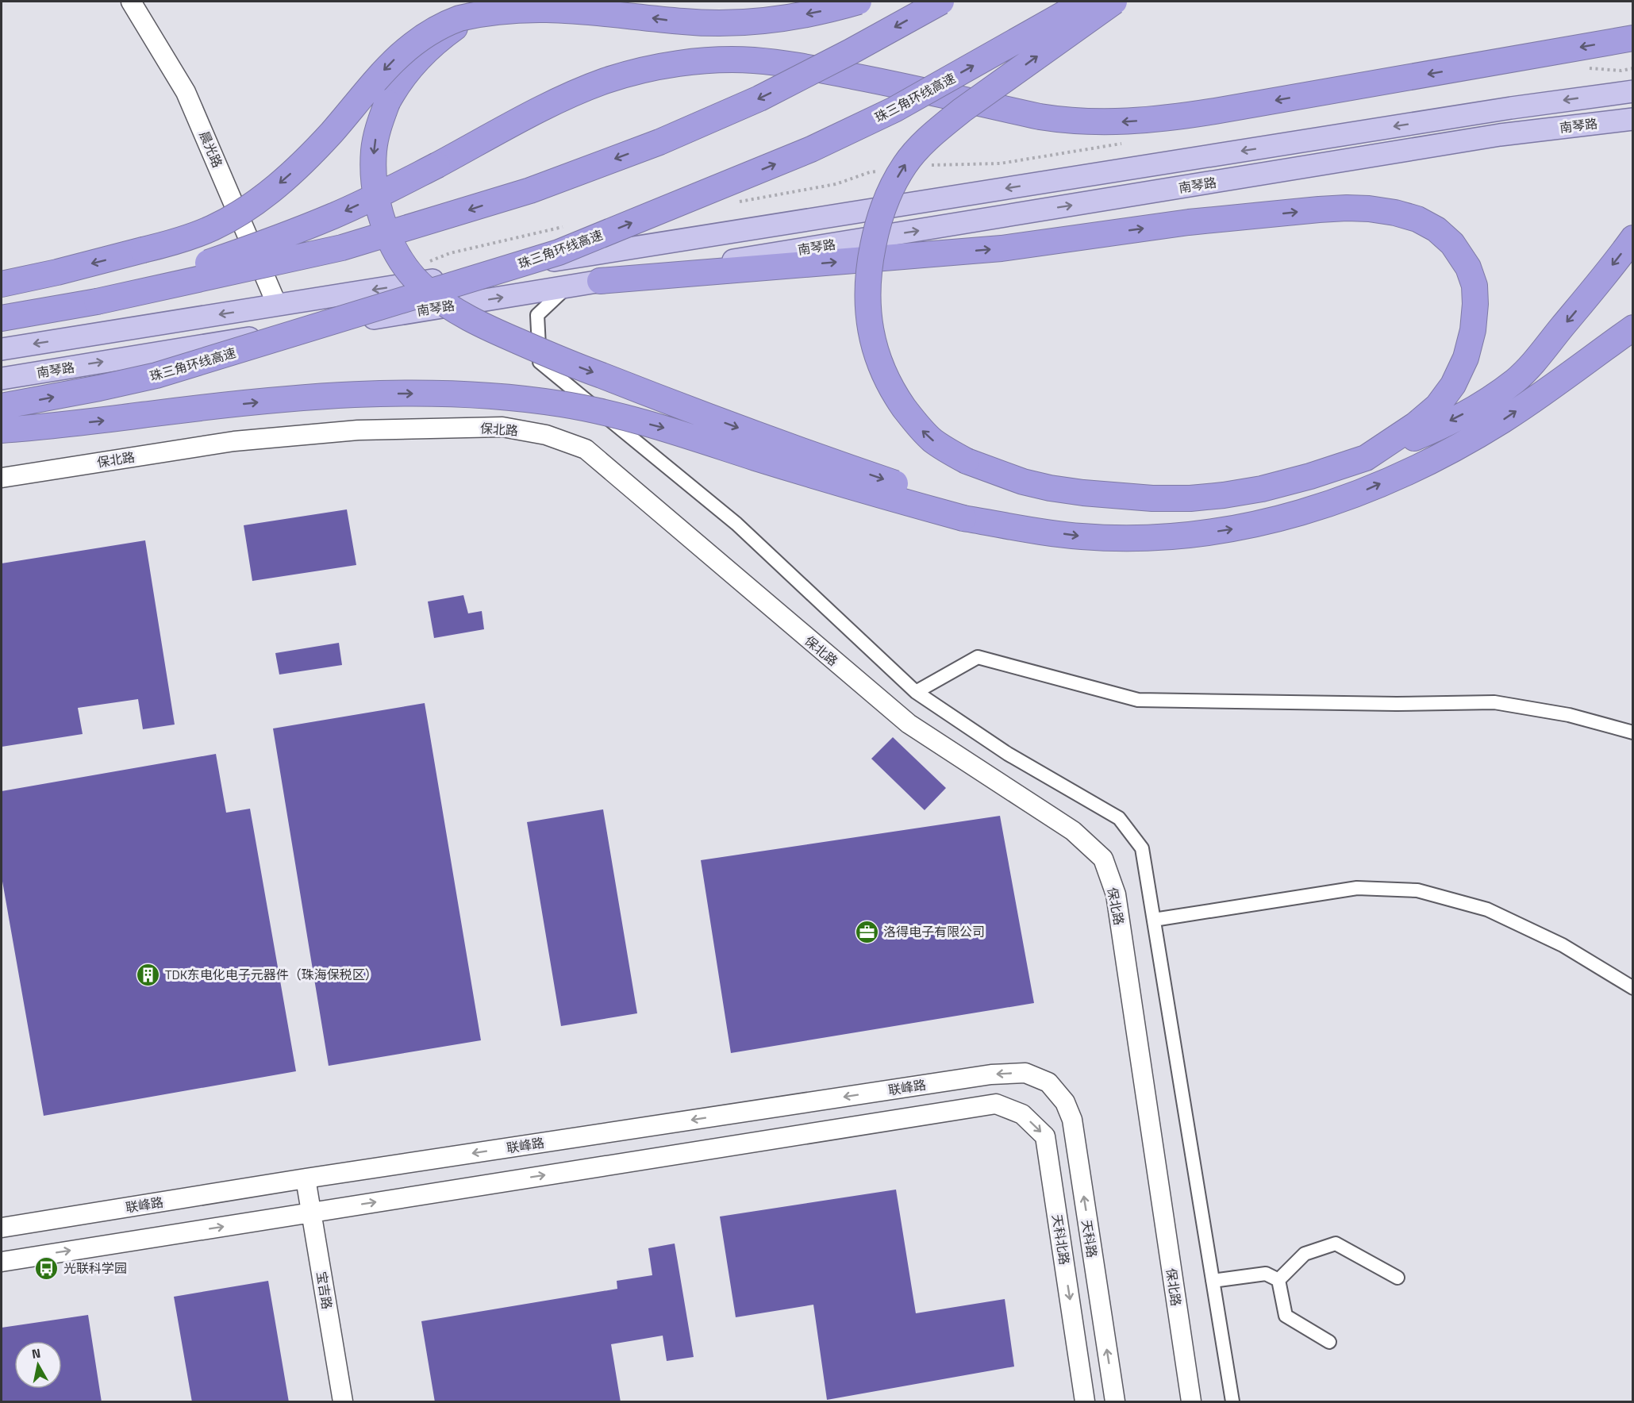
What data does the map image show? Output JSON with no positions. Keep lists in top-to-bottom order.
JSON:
{
  "streets": {
    "highway": ["珠三角环线高速"],
    "main road": ["南琴路"],
    "street": [
      "晨光路",
      "保北路",
      "联峰路",
      "天科路",
      "天科北路",
      "宝吉路"
    ]
  },
  "crossings": [
    ["南琴路", "晨光路"],
    ["联峰路", "天科路"],
    ["联峰路", "宝吉路"],
    ["天科北路", "宝吉路"]
  ],
  "one_way": ["联峰路"],
  "places": {
    "office": ["洛得电子有限公司"],
    "building": ["TDK东电化电子元器件（珠海保税区）"],
    "bus stop": ["光联科学园"]
  },
  "north": "top"
}
